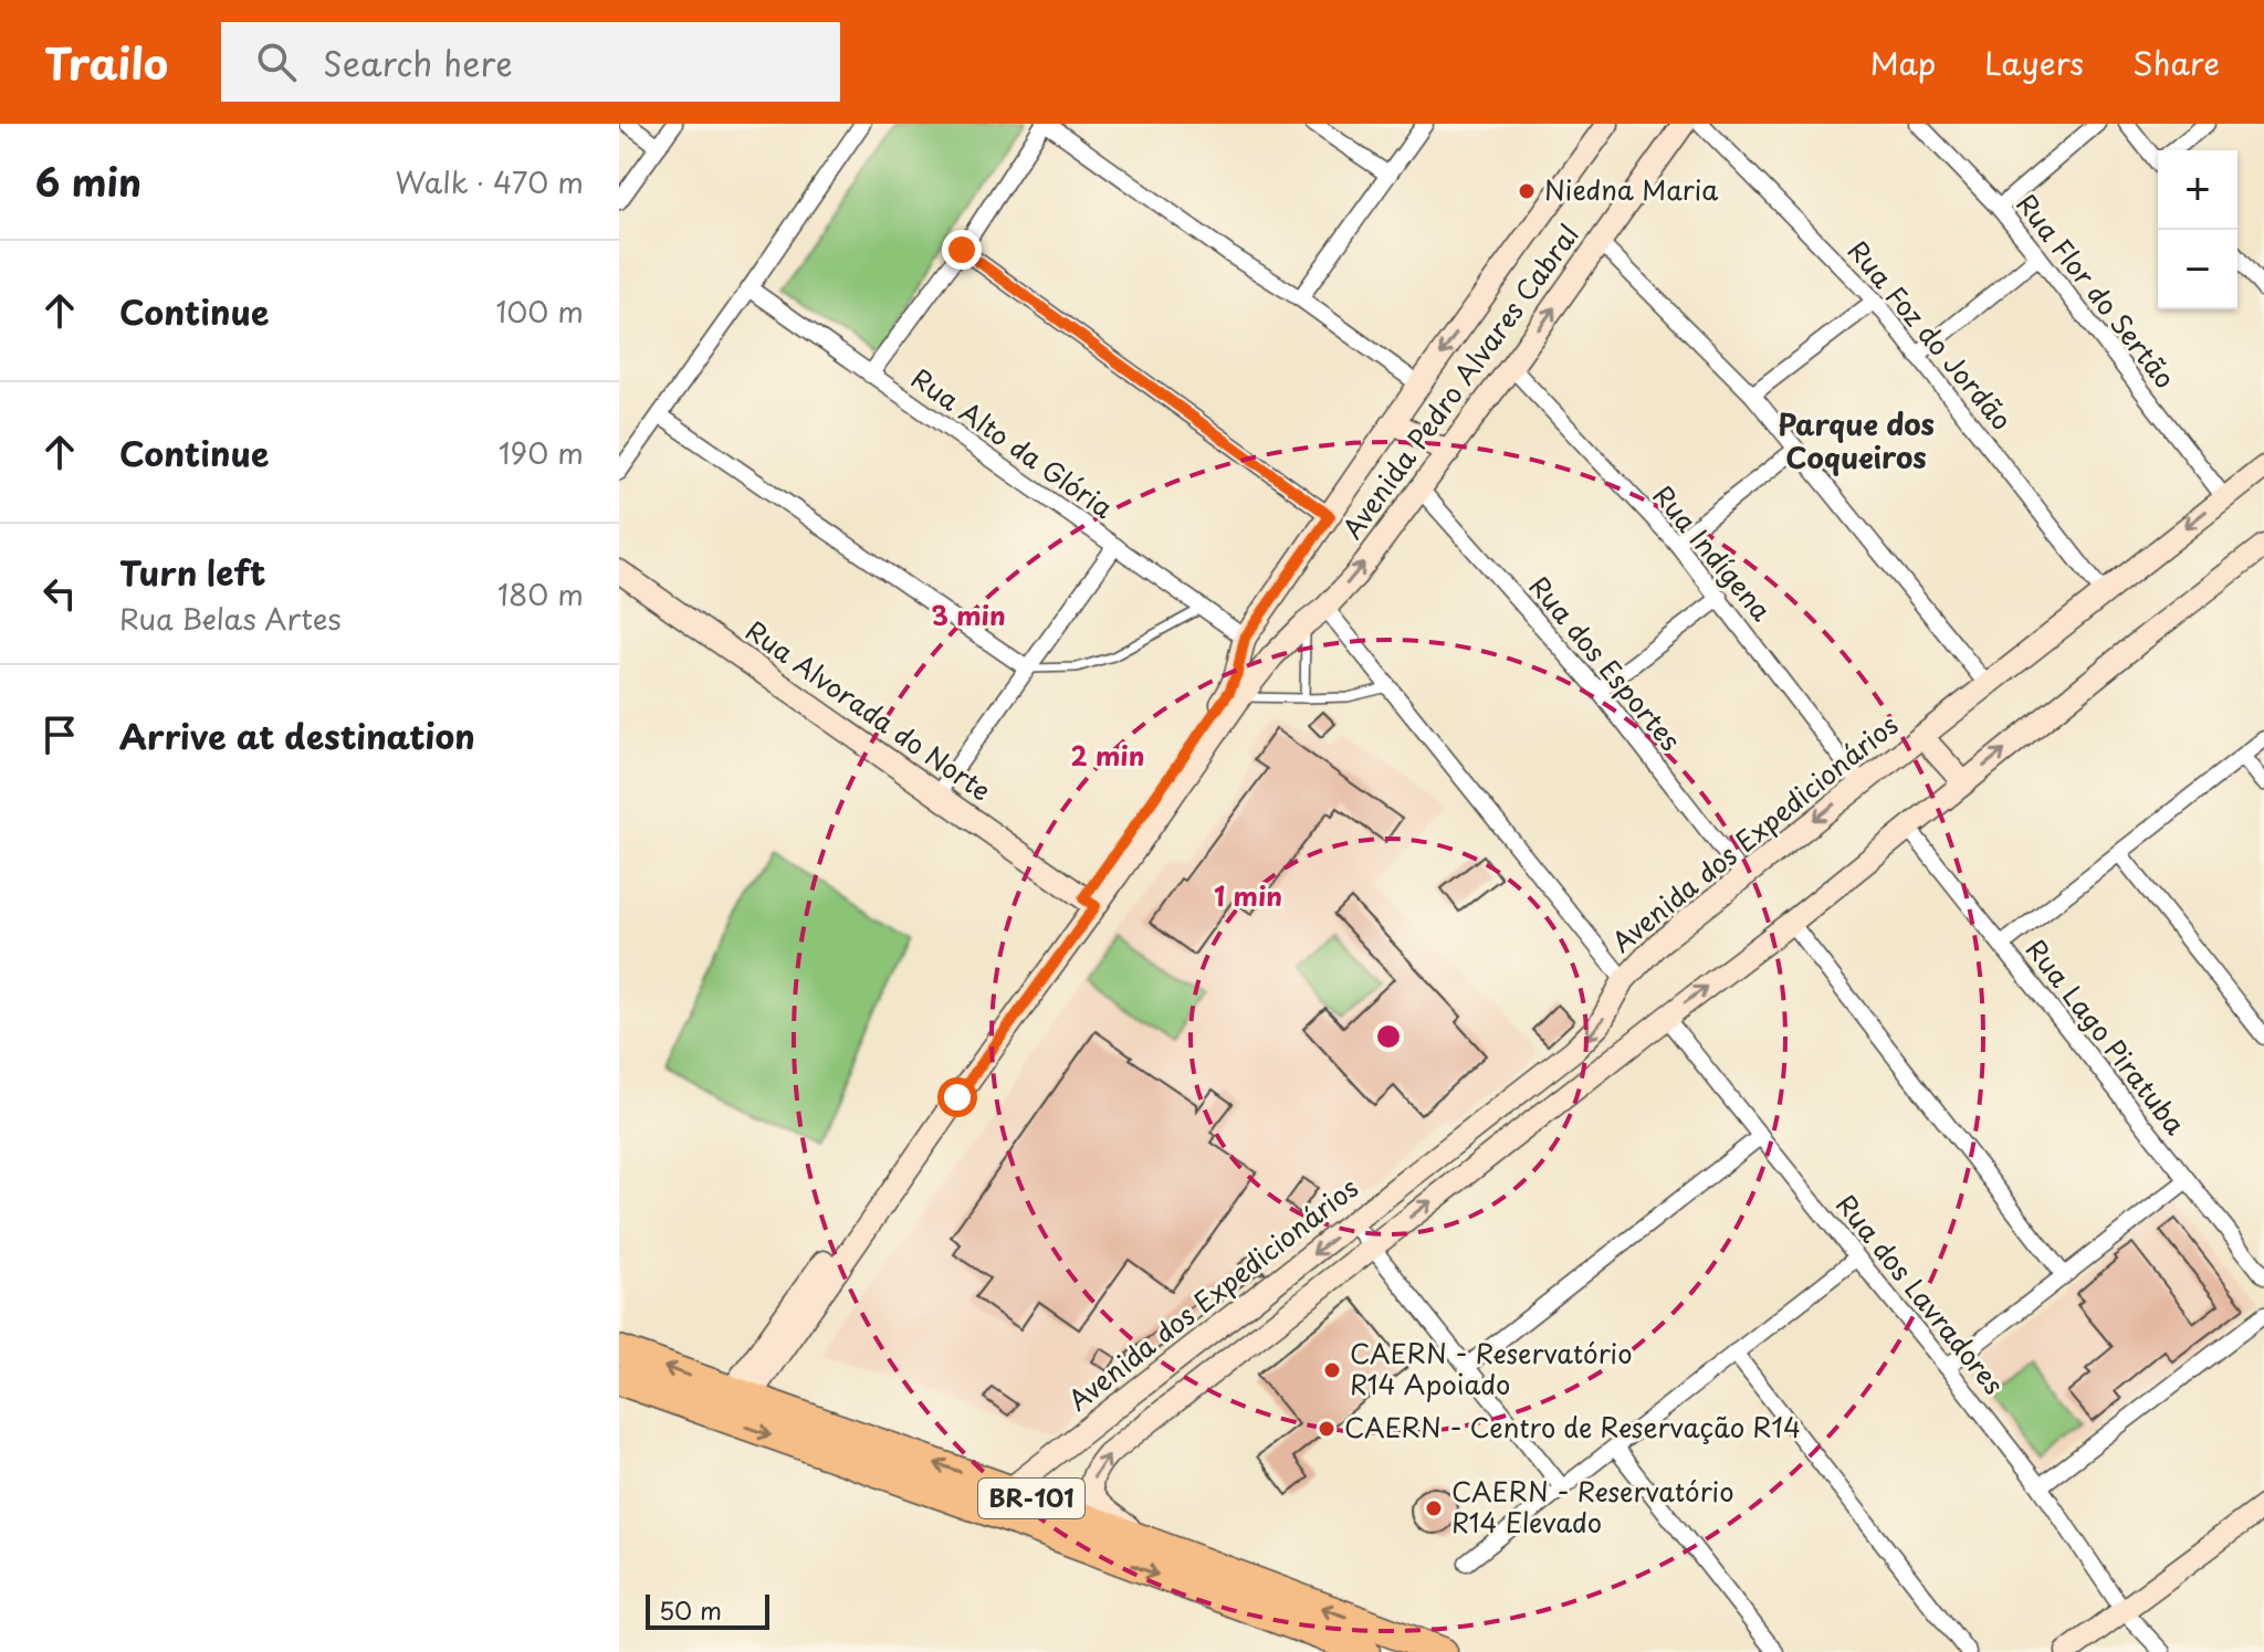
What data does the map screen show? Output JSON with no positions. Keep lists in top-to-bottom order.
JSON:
{
  "streets": {
    "highway": ["BR-101"],
    "street": [
      "Rua Flor do Sertão",
      "Rua Foz do Jordão",
      "Avenida Pedro Alvares Cabral",
      "Rua Alto da Glória",
      "Rua Indígena",
      "Rua dos Esportes",
      "Rua Alvorada do Norte",
      "Avenida dos Expedicionários",
      "Rua Lago Piratuba",
      "Rua dos Lavradores"
    ]
  },
  "crossings": [
    ["Rua Flor do Sertão", "Avenida dos Expedicionários"],
    ["Rua Foz do Jordão", "Avenida dos Expedicionários"],
    ["Avenida Pedro Alvares Cabral", "Rua Alto da Glória"],
    ["Avenida Pedro Alvares Cabral", "Rua Indígena"],
    ["Avenida Pedro Alvares Cabral", "Rua dos Esportes"],
    ["Avenida Pedro Alvares Cabral", "Rua Alvorada do Norte"],
    ["Avenida Pedro Alvares Cabral", "BR-101"],
    ["Rua Indígena", "Avenida dos Expedicionários"],
    ["Rua dos Esportes", "Avenida dos Expedicionários"],
    ["Avenida dos Expedicionários", "BR-101"]
  ],
  "districts": ["Parque dos Coqueiros"],
  "places": [
    "Niedna Maria",
    "CAERN - Reservatório R14 Apoiado",
    "CAERN - Centro de Reservação R14",
    "CAERN - Reservatório R14 Elevado"
  ],
  "scale_bar": "50 m",
  "page": {
    "header": "Trailo",
    "search": "Search here",
    "nav": ["Map", "Layers", "Share"],
    "heading": ["6 min", "Walk · 470 m"],
    "map_buttons": ["+", "−"],
    "list": [
      ["Continue", "100 m"],
      ["Continue", "190 m"],
      ["Turn left", "Rua Belas Artes", "180 m"],
      "Arrive at destination"
    ],
    "scale": "50 m"
  },
  "rings": ["3 min", "2 min", "1 min"]
}
